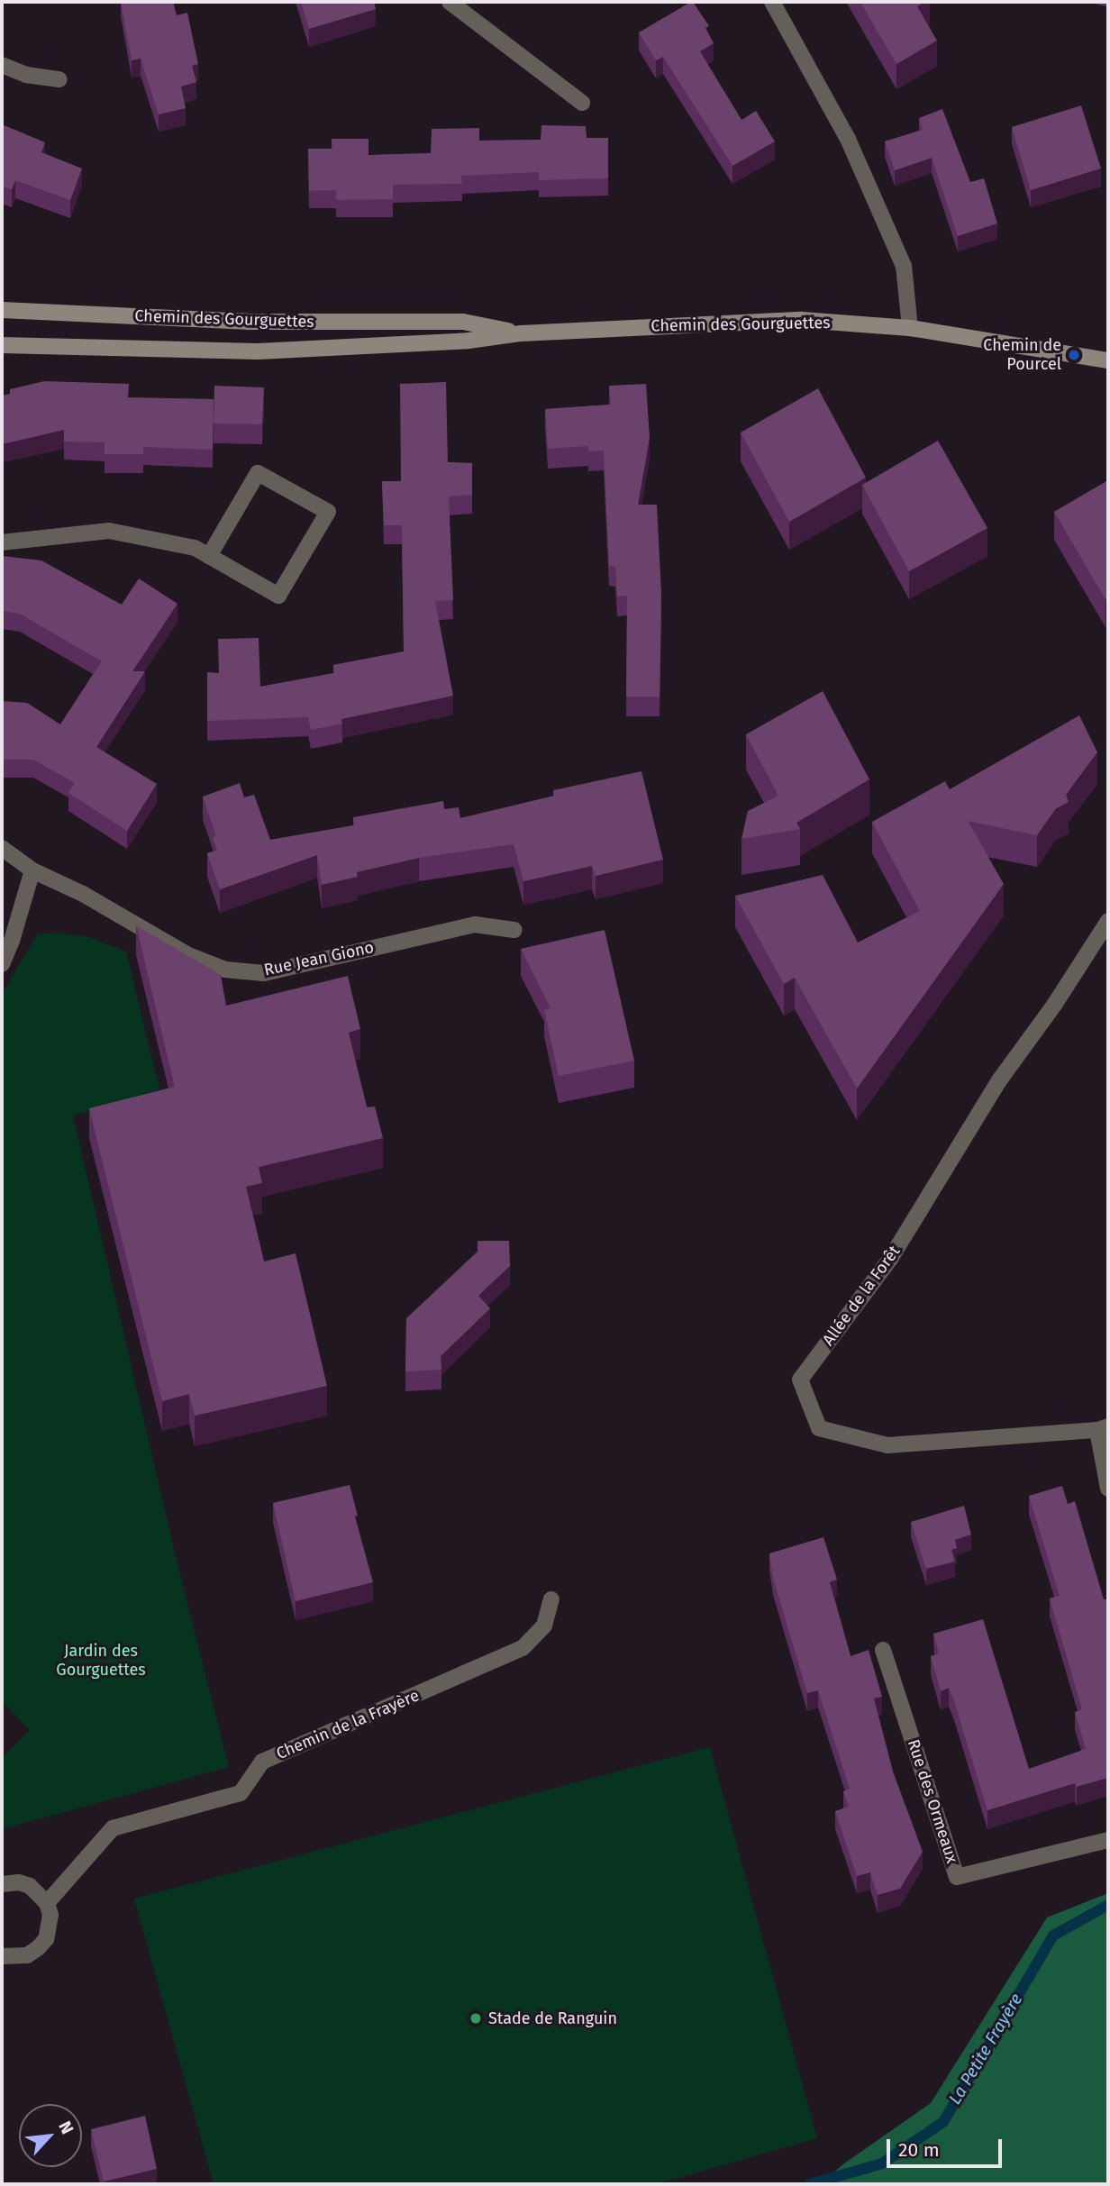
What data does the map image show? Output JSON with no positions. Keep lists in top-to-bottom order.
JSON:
{
  "streets": {
    "main road": ["Chemin des Gourguettes"],
    "street": [
      "Rue Jean Giono",
      "Allée de la Forêt",
      "Chemin de la Frayère",
      "Rue des Ormeaux"
    ]
  },
  "water": ["La Petite Frayère"],
  "parks": ["Jardin des Gourguettes"],
  "places": ["Chemin de Pourcel", "Stade de Ranguin"],
  "scale_bar": "20 m",
  "north": "top right"
}
